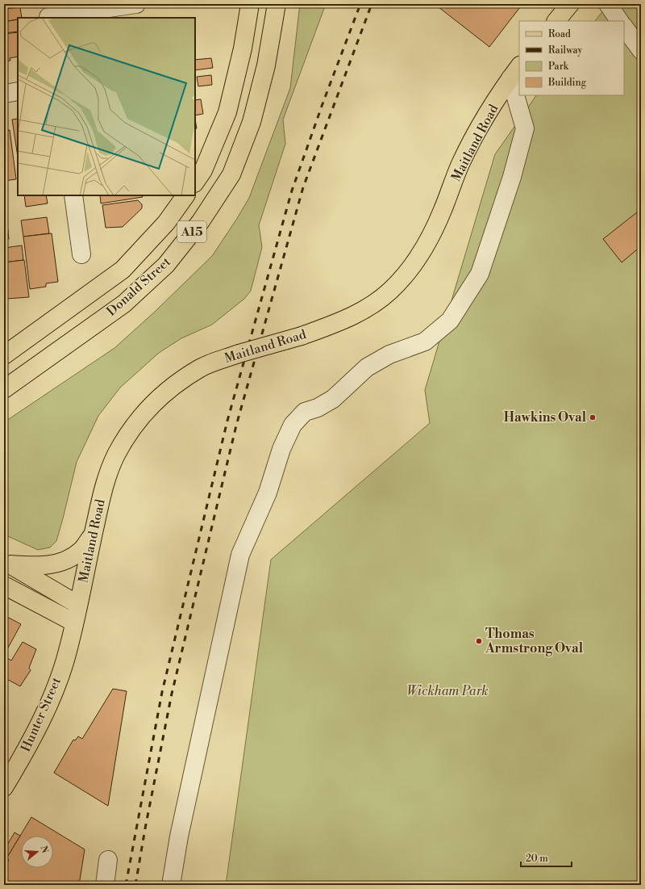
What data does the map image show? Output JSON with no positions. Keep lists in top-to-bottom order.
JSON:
{
  "streets": {
    "main road": [
      "Maitland Road",
      "A15",
      "Donald Street",
      "Hunter Street"
    ]
  },
  "crossings": [
    ["Maitland Road", "Hunter Street"],
    ["A15", "Donald Street"]
  ],
  "parks": ["Wickham Park"],
  "places": ["Hawkins Oval", "Thomas Armstrong Oval"],
  "legend": [
    "Road",
    "Railway",
    "Park",
    "Building"
  ],
  "scale_bar": "20 m",
  "north": "right"
}
